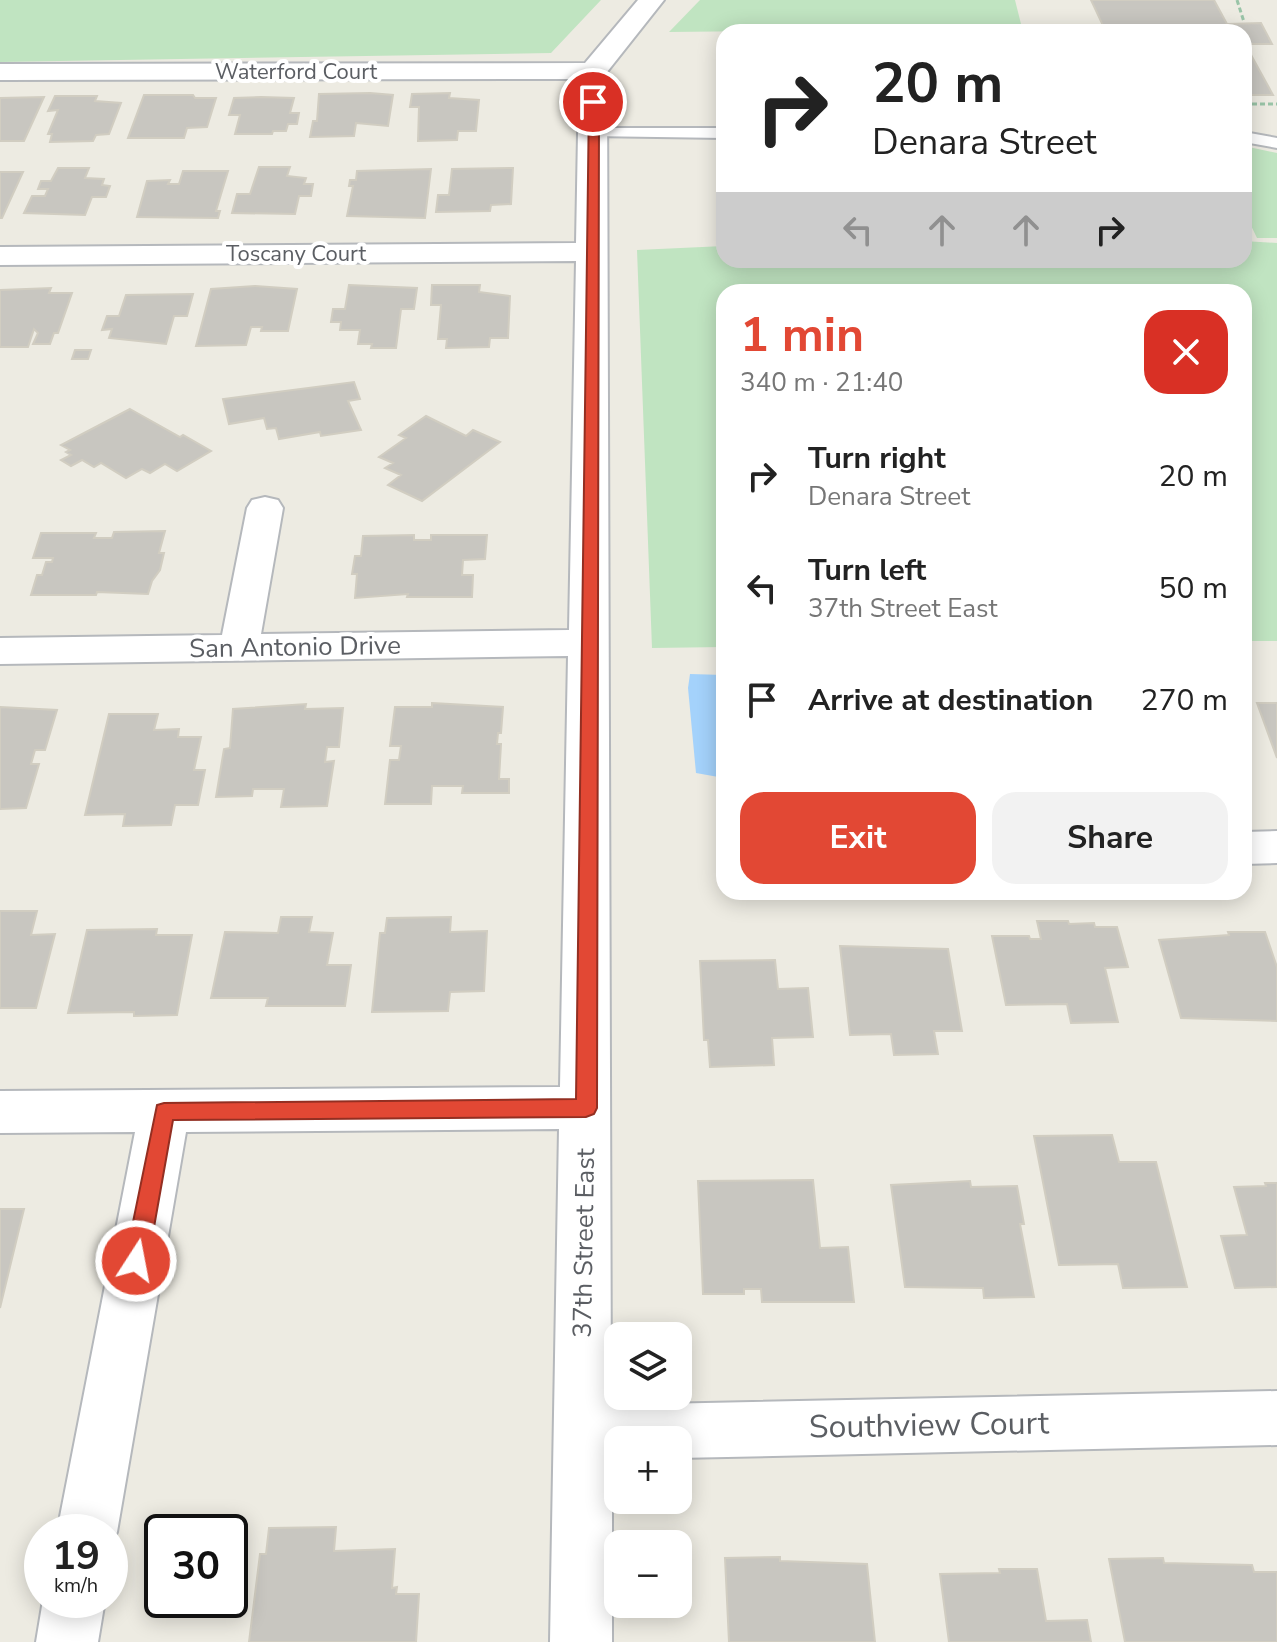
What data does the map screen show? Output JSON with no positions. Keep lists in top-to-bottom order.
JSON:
{
  "streets": {
    "street": [
      "Waterford Court",
      "Toscany Court",
      "San Antonio Drive",
      "37th Street East",
      "Southview Court"
    ]
  },
  "crossings": [
    ["Waterford Court", "37th Street East"],
    ["Toscany Court", "37th Street East"],
    ["San Antonio Drive", "37th Street East"],
    ["37th Street East", "Southview Court"]
  ],
  "page": {
    "turn": ["20 m", "Denara Street"],
    "heading": ["1 min", "340 m · 21:40"],
    "list": [
      {
        "name": "Turn right",
        "note": "Denara Street",
        "value": "20 m"
      },
      {
        "name": "Turn left",
        "note": "37th Street East",
        "value": "50 m"
      },
      {
        "name": "Arrive at destination",
        "value": "270 m"
      }
    ],
    "buttons": ["Exit", "Share"],
    "map_buttons": ["+", "−"],
    "speed": "19 km/h",
    "limit": "30"
  }
}
